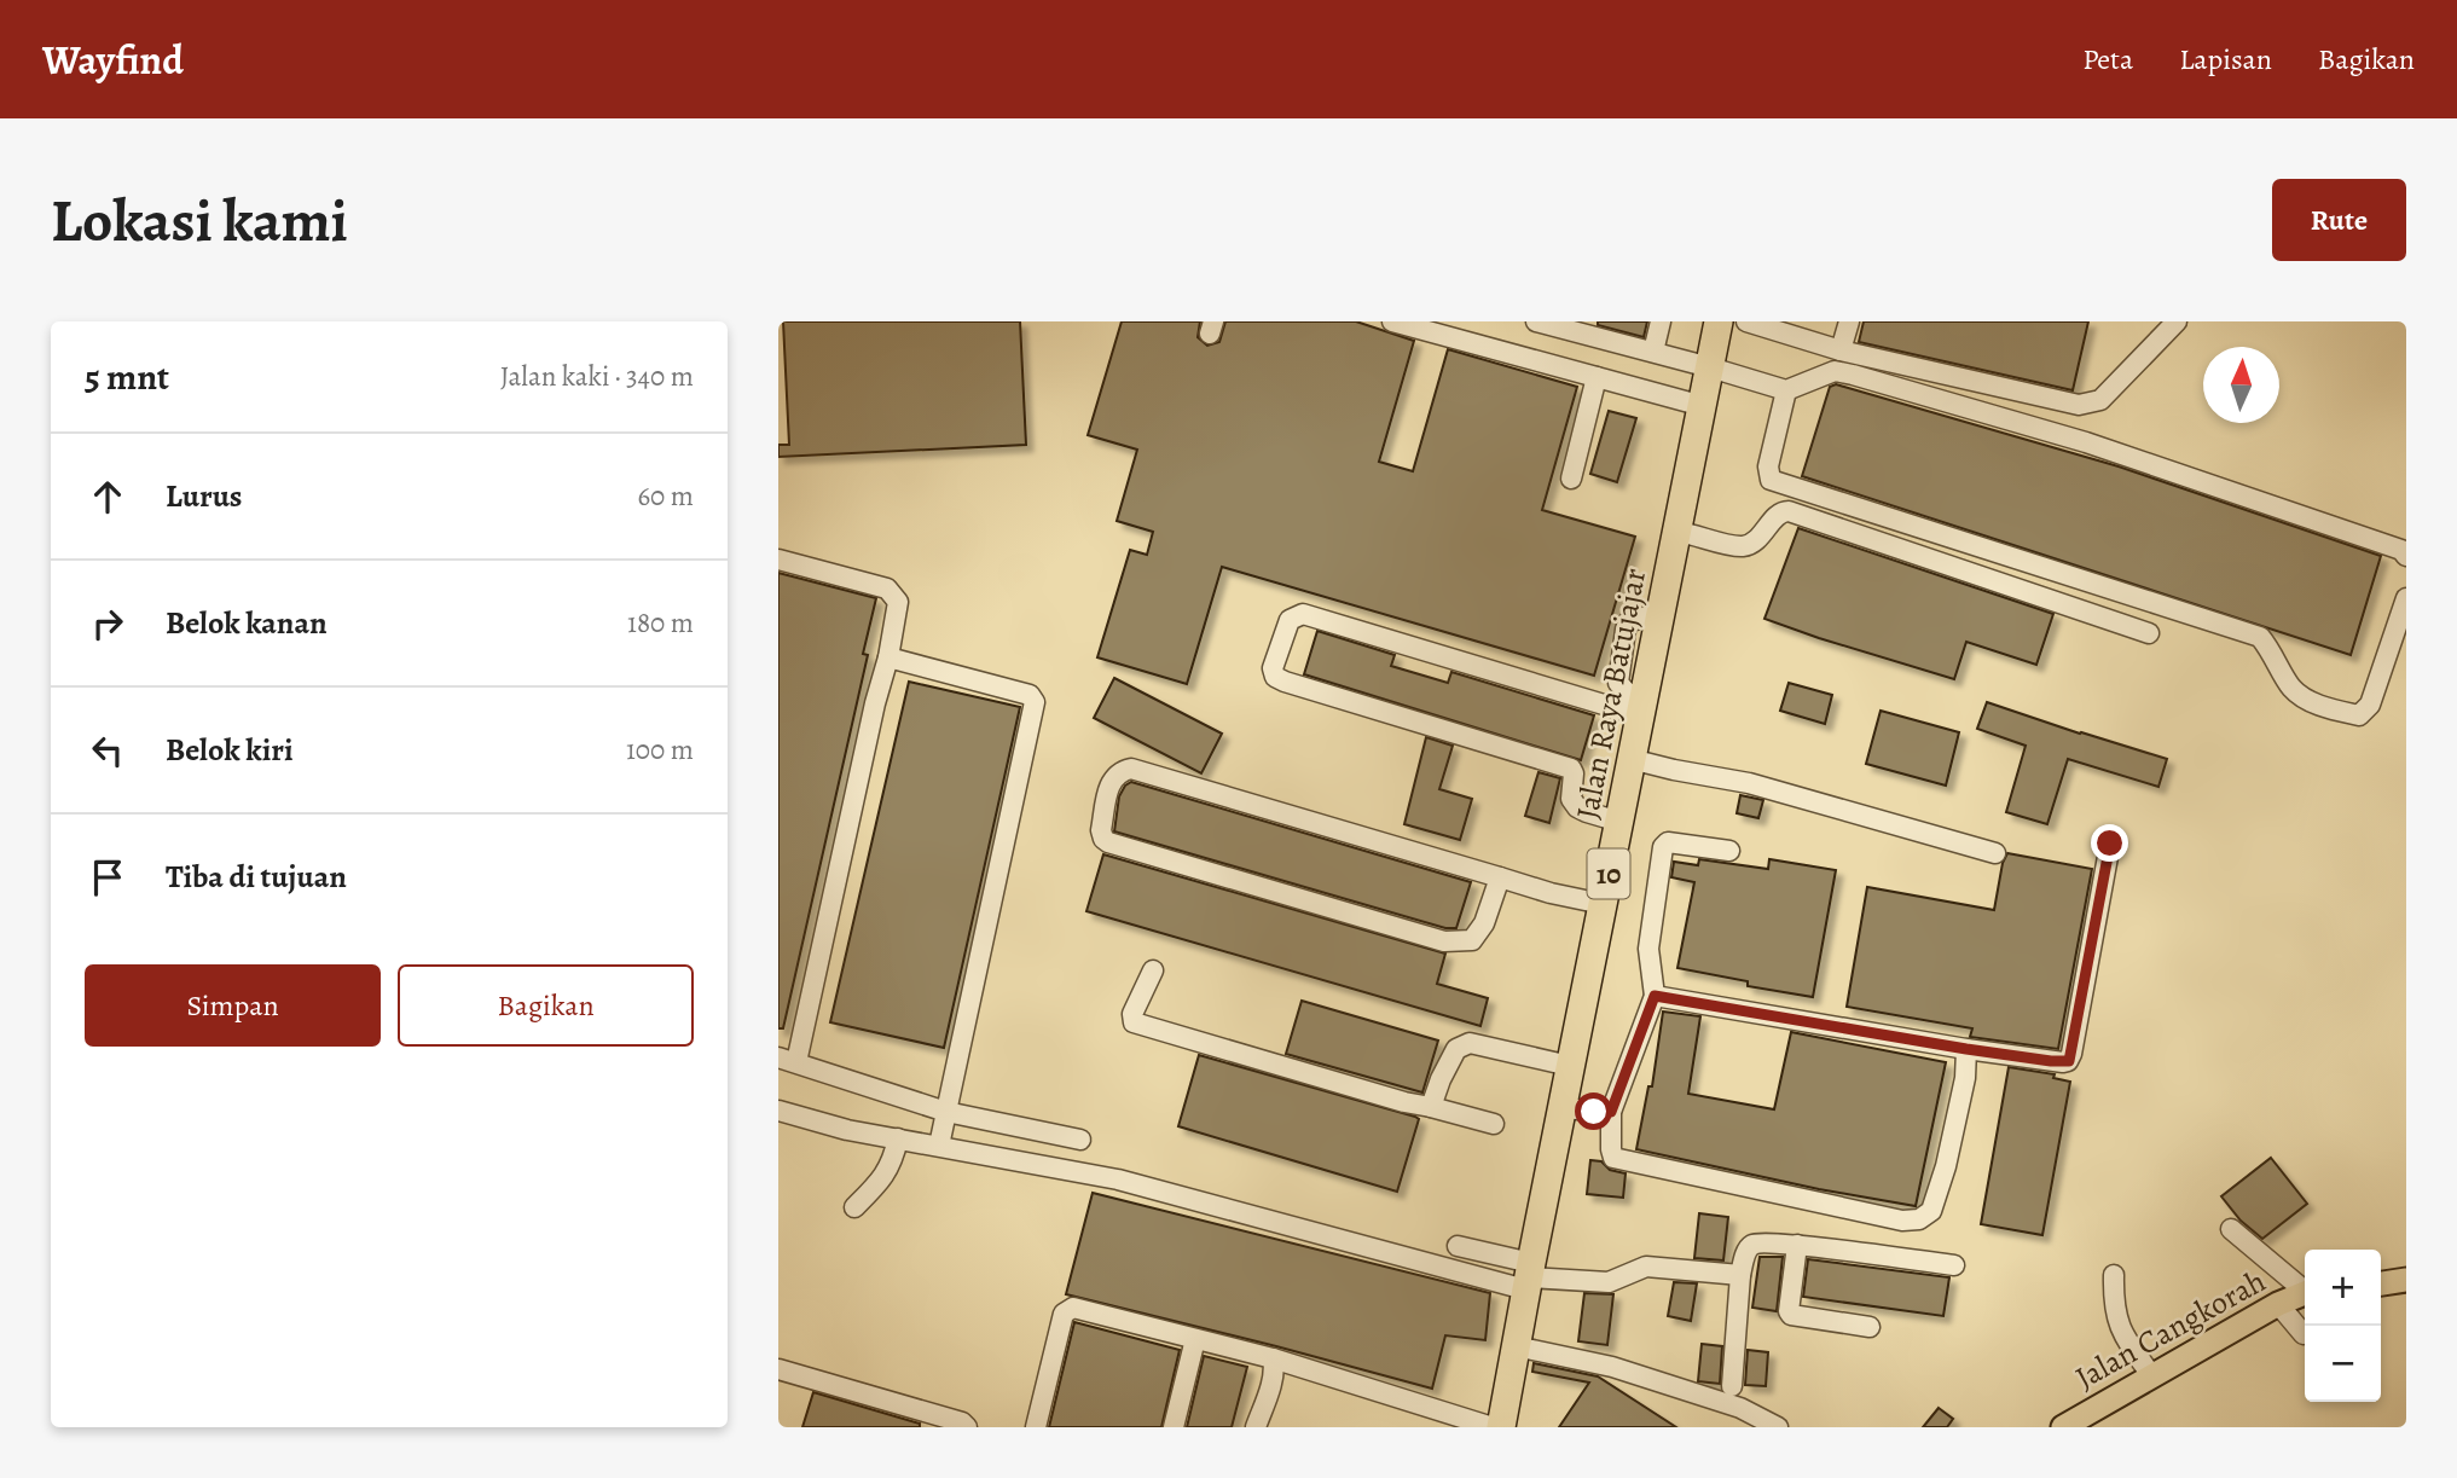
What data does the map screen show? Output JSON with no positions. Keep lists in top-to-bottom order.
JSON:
{
  "streets": {
    "highway": ["Jalan Raya Batujajar", "10"],
    "main road": ["Jalan Cangkorah"]
  },
  "north": "top",
  "page": {
    "header": "Wayfind",
    "nav": ["Peta", "Lapisan", "Bagikan"],
    "buttons": [
      "Rute",
      ["Simpan", "Bagikan"]
    ],
    "title": "Lokasi kami",
    "heading": ["5 mnt", "Jalan kaki · 340 m"],
    "list": [
      ["Lurus", "60 m"],
      ["Belok kanan", "180 m"],
      ["Belok kiri", "100 m"],
      "Tiba di tujuan"
    ],
    "map_buttons": ["+", "−"]
  }
}
